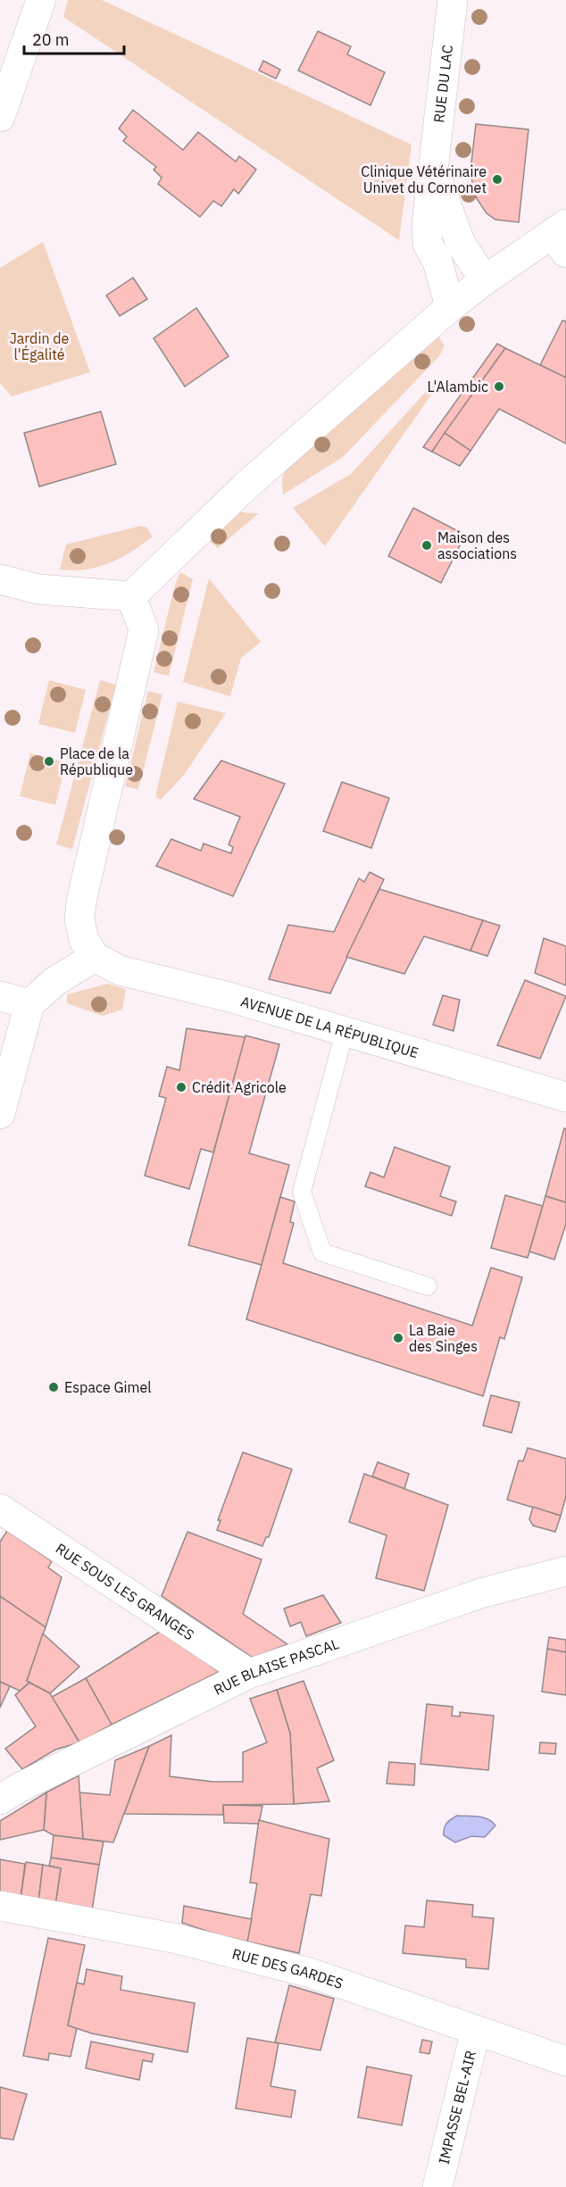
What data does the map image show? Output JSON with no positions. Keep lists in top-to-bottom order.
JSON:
{
  "streets": {
    "street": [
      "RUE DU LAC",
      "AVENUE DE LA RÉPUBLIQUE",
      "RUE SOUS LES GRANGES",
      "RUE BLAISE PASCAL",
      "RUE DES GARDES",
      "IMPASSE BEL-AIR"
    ]
  },
  "crossings": [
    ["RUE SOUS LES GRANGES", "RUE BLAISE PASCAL"],
    ["RUE DES GARDES", "IMPASSE BEL-AIR"]
  ],
  "parks": ["Jardin de l'Égalité"],
  "places": [
    "Clinique Vétérinaire Univet du Cornonet",
    "L'Alambic",
    "Maison des associations",
    "Place de la République",
    "Crédit Agricole",
    "La Baie des Singes",
    "Espace Gimel"
  ],
  "scale_bar": "20 m"
}
